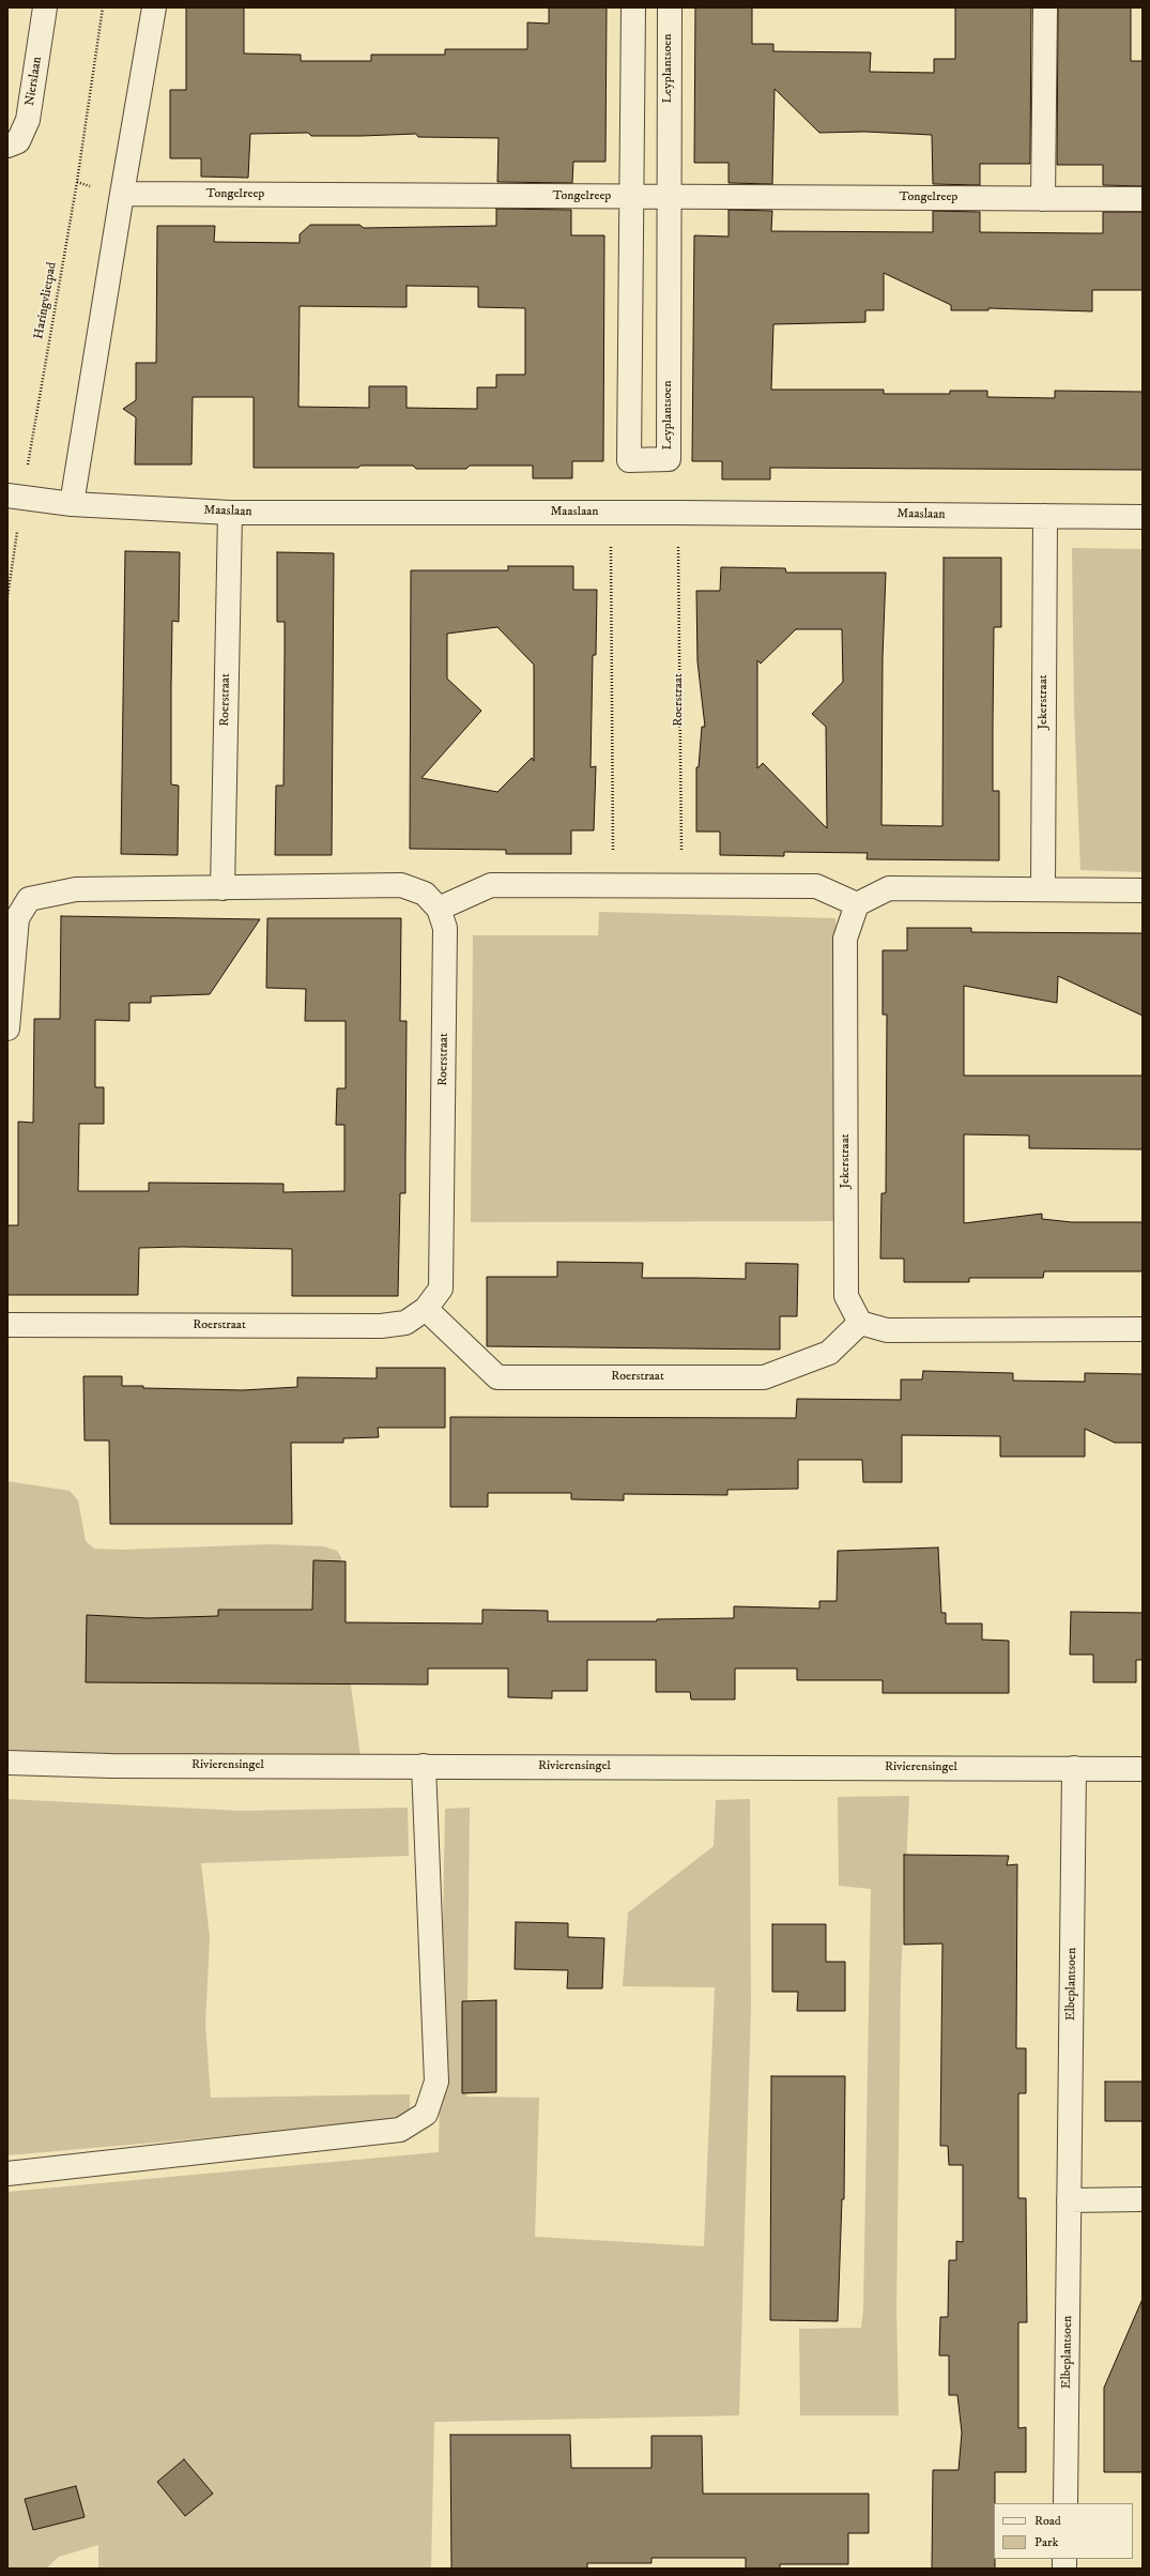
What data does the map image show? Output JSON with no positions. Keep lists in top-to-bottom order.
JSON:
{
  "streets": {
    "street": [
      "Leyplantsoen",
      "Nierslaan",
      "Tongelreep",
      "Maaslaan",
      "Roerstraat",
      "Jekerstraat",
      "Rivierensingel",
      "Elbeplantsoen"
    ],
    "path": ["Haringvlietpad"]
  },
  "crossings": [
    ["Leyplantsoen", "Tongelreep"],
    ["Haringvlietpad", "Maaslaan"],
    ["Maaslaan", "Roerstraat"],
    ["Maaslaan", "Jekerstraat"],
    ["Roerstraat", "Jekerstraat"],
    ["Rivierensingel", "Elbeplantsoen"]
  ],
  "legend": ["Road", "Park"]
}
